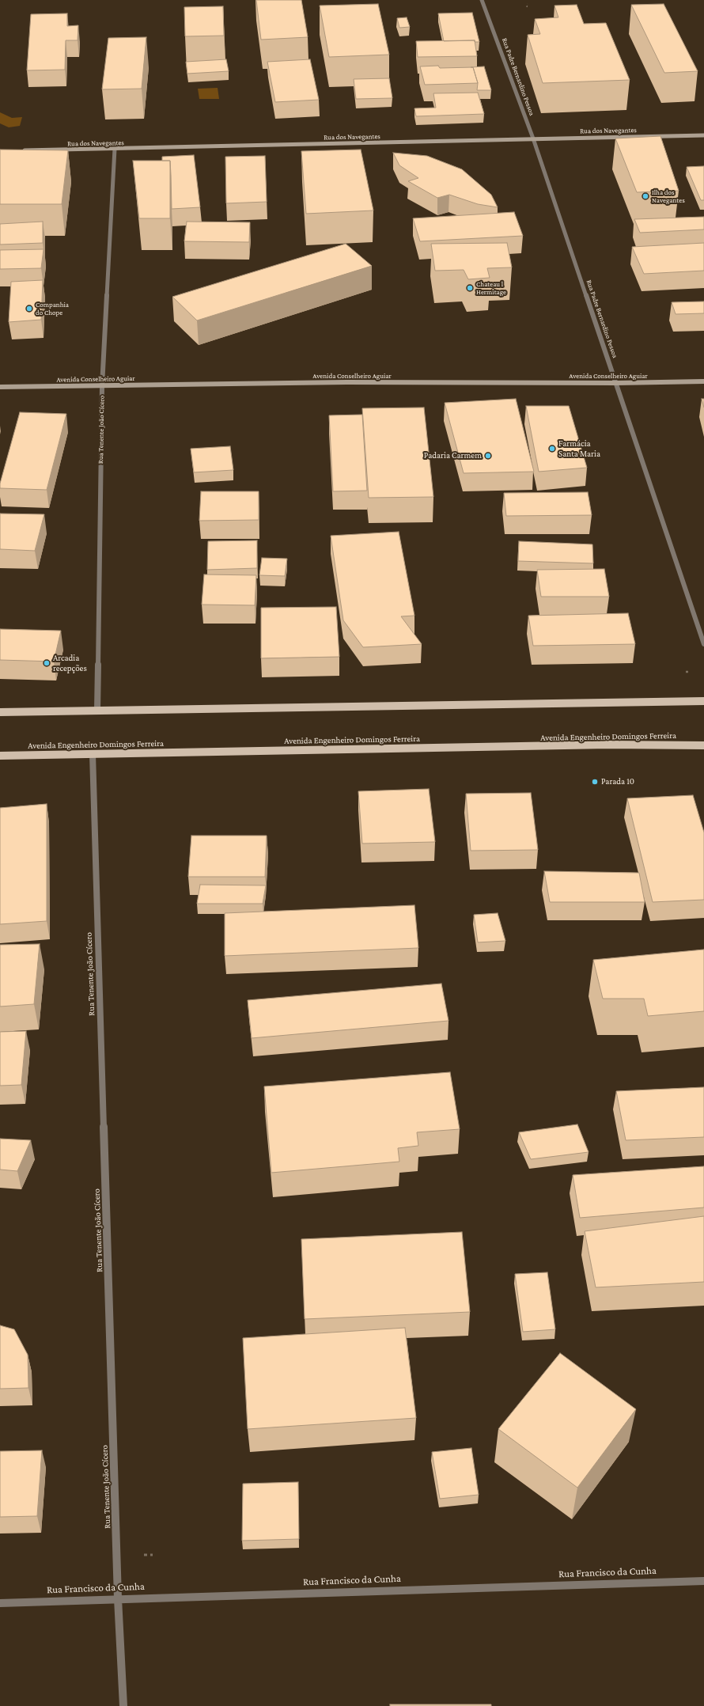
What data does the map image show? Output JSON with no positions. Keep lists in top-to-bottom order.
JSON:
{
  "streets": {
    "main road": ["Rua dos Navegantes", "Avenida Conselheiro Aguiar", "Avenida Engenheiro Domingos Ferreira"],
    "street": ["Rua Padre Bernardino Pessoa", "Rua Tenente João Cícero", "Rua Francisco da Cunha"]
  },
  "crossings": [
    ["Rua Padre Bernardino Pessoa", "Rua dos Navegantes"],
    ["Rua Padre Bernardino Pessoa", "Avenida Conselheiro Aguiar"],
    ["Rua dos Navegantes", "Rua Tenente João Cícero"],
    ["Avenida Conselheiro Aguiar", "Rua Tenente João Cícero"],
    ["Rua Tenente João Cícero", "Avenida Engenheiro Domingos Ferreira"],
    ["Rua Tenente João Cícero", "Rua Francisco da Cunha"]
  ],
  "places": [
    "Ilha dos Navegantes",
    "Chateau l Hermitage",
    "Companhia do Chope",
    "Farmácia Santa Maria",
    "Padaria Carmem",
    "Arcadia recepções",
    "Parada 10"
  ]
}
